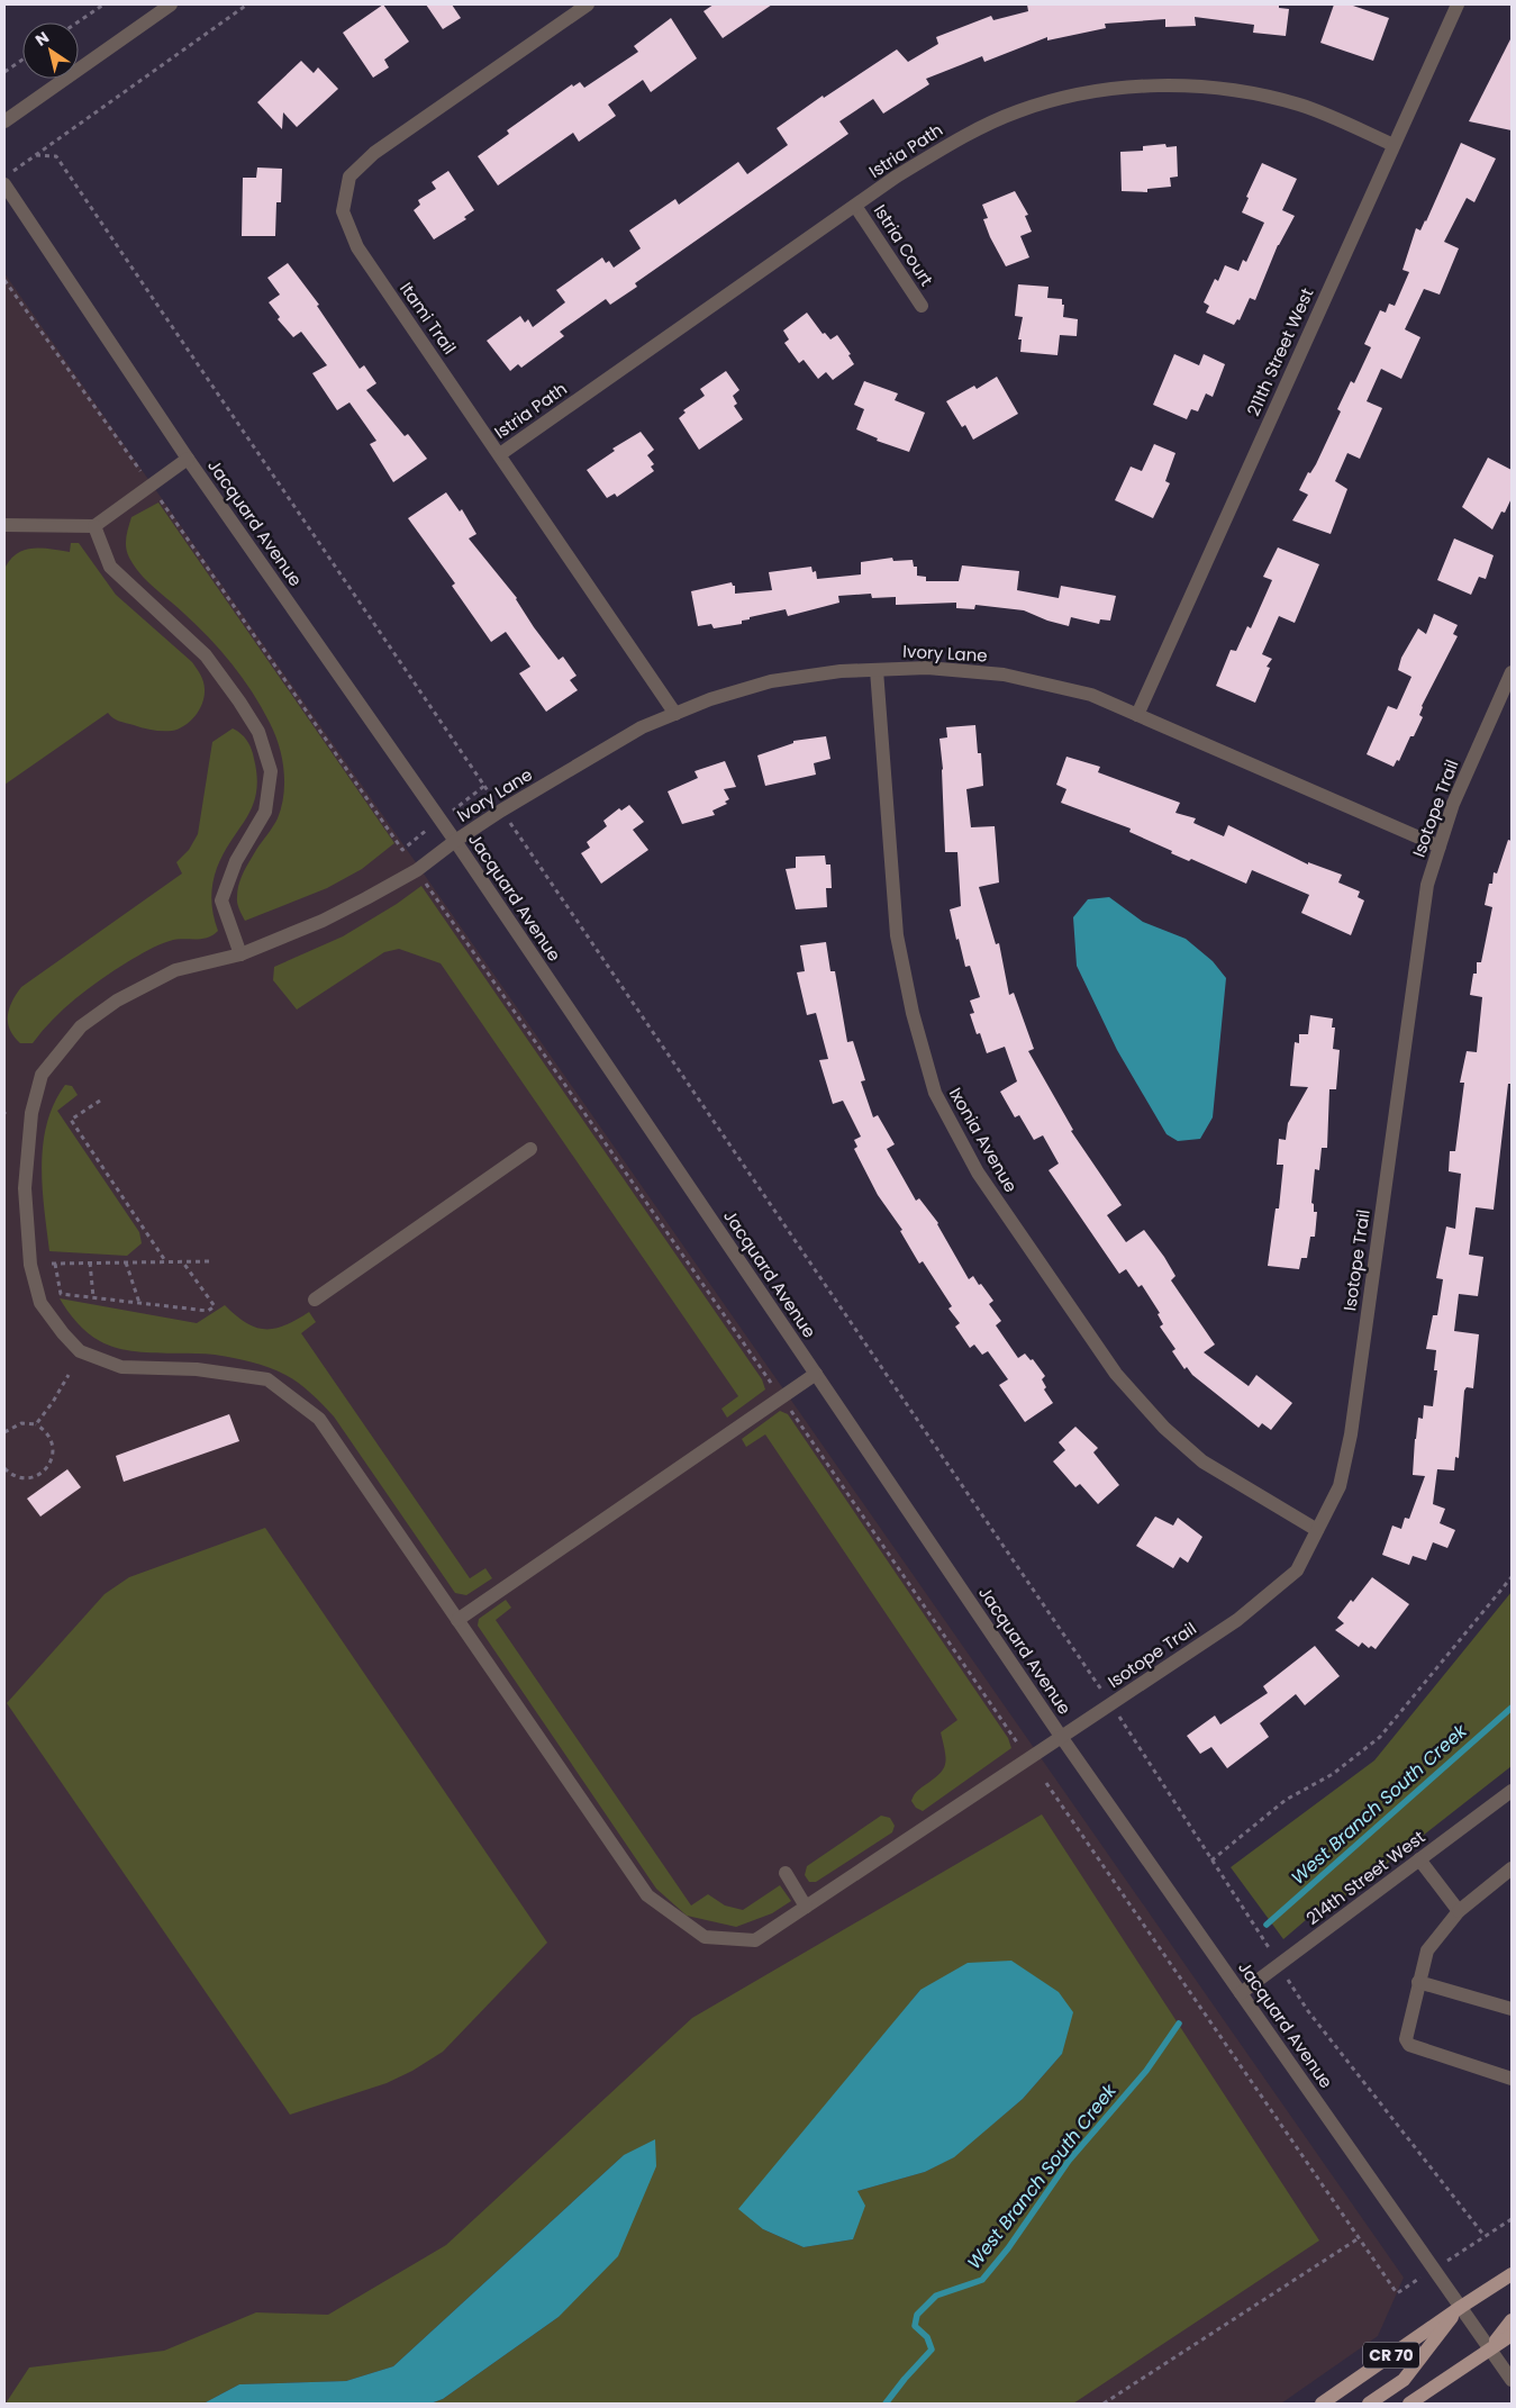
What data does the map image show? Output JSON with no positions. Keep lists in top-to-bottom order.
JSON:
{
  "streets": {
    "main road": ["CR 70"],
    "street": [
      "Istria Path",
      "Istria Court",
      "Itami Trail",
      "211th Street West",
      "Jacquard Avenue",
      "Ivory Lane",
      "Isotope Trail",
      "Ixonia Avenue",
      "214th Street West"
    ]
  },
  "crossings": [
    ["Istria Path", "Istria Court"],
    ["Istria Path", "Itami Trail"],
    ["Istria Path", "211th Street West"],
    ["Itami Trail", "Ivory Lane"],
    ["211th Street West", "Ivory Lane"],
    ["Jacquard Avenue", "Ivory Lane"],
    ["Jacquard Avenue", "Isotope Trail"],
    ["Jacquard Avenue", "214th Street West"],
    ["Jacquard Avenue", "CR 70"],
    ["Ivory Lane", "Isotope Trail"],
    ["Ivory Lane", "Ixonia Avenue"],
    ["Isotope Trail", "Ixonia Avenue"]
  ],
  "water": ["West Branch South Creek"],
  "north": "top left"
}
